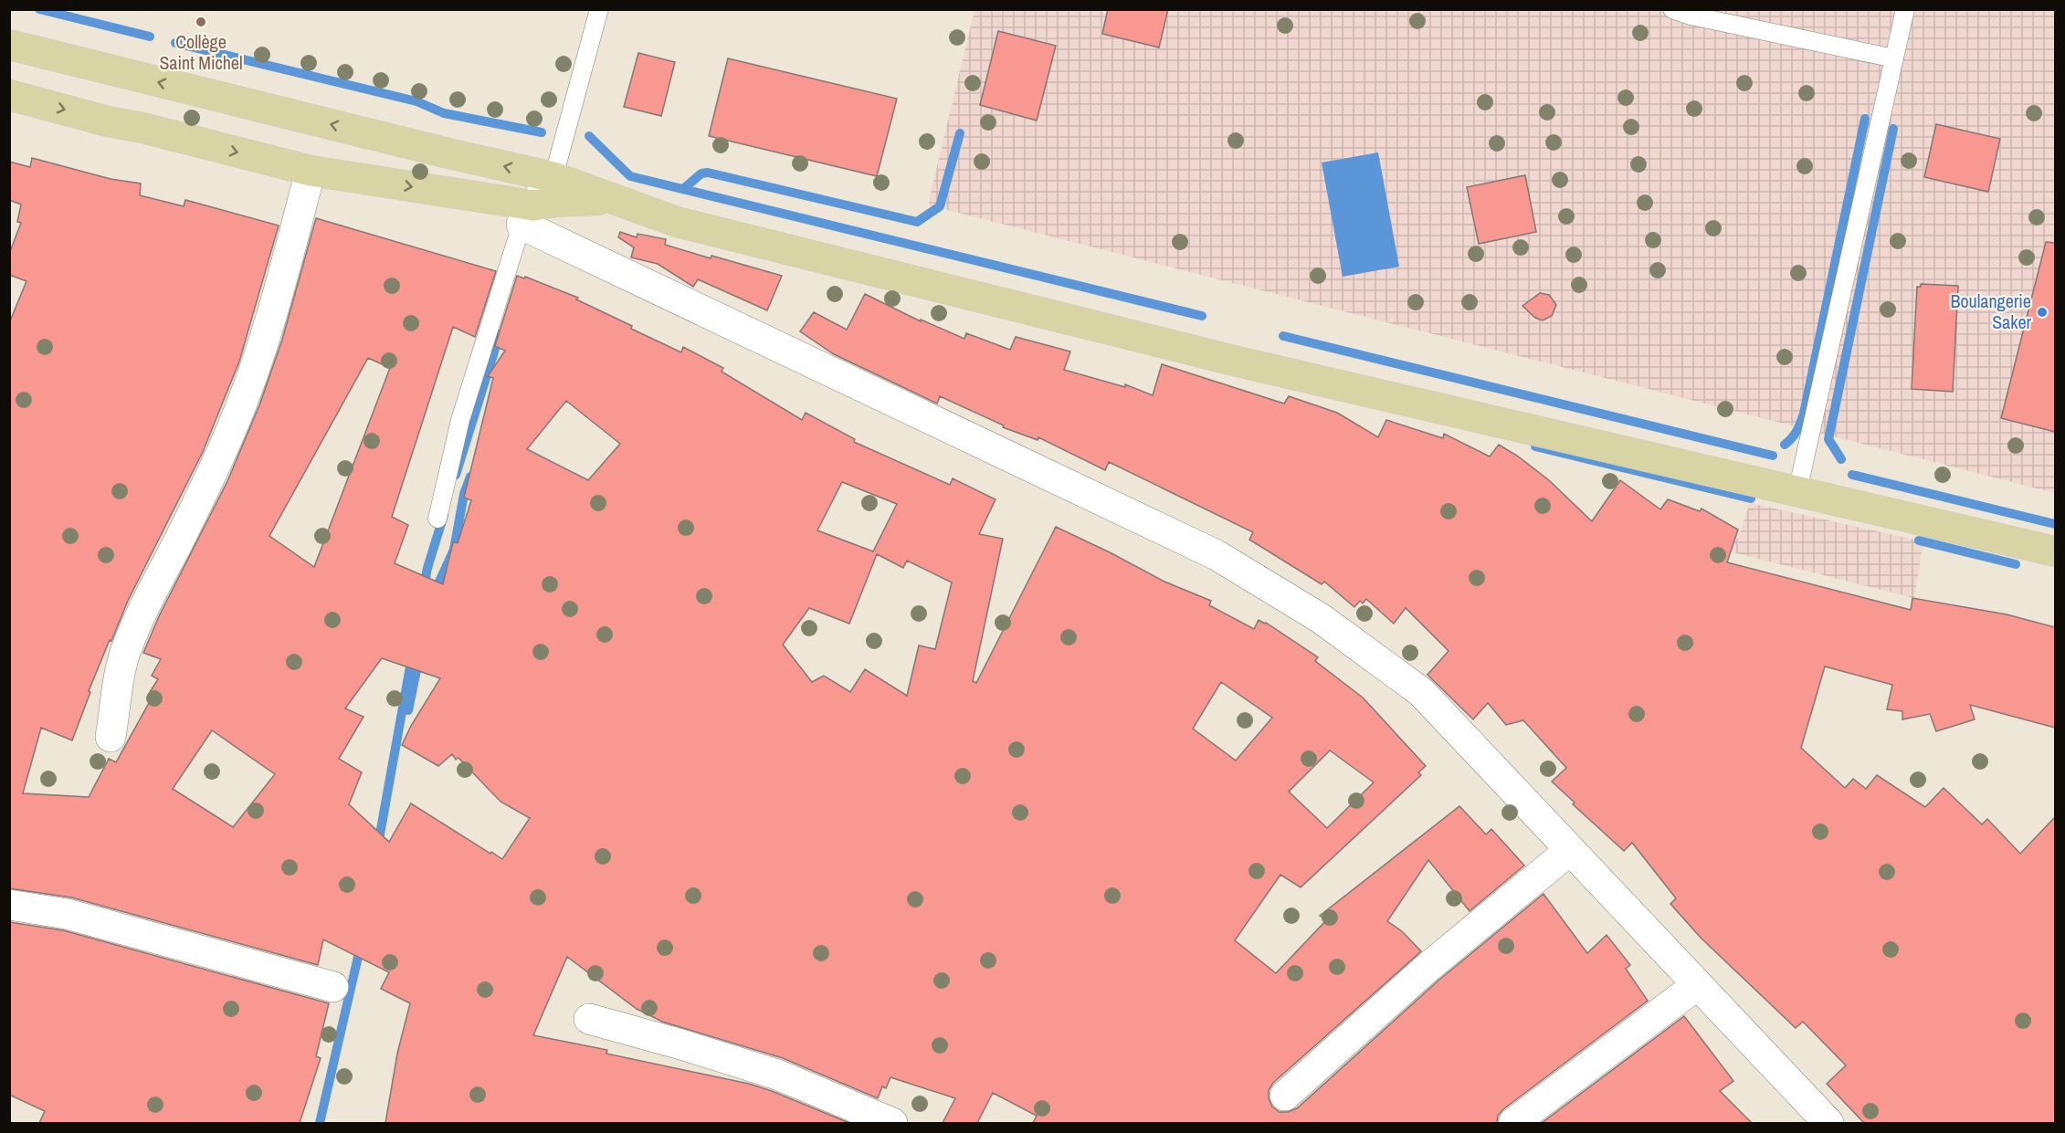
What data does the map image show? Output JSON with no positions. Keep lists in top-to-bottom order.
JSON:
{
  "places": ["Collège Saint Michel", "Boulangerie Saker"]
}
